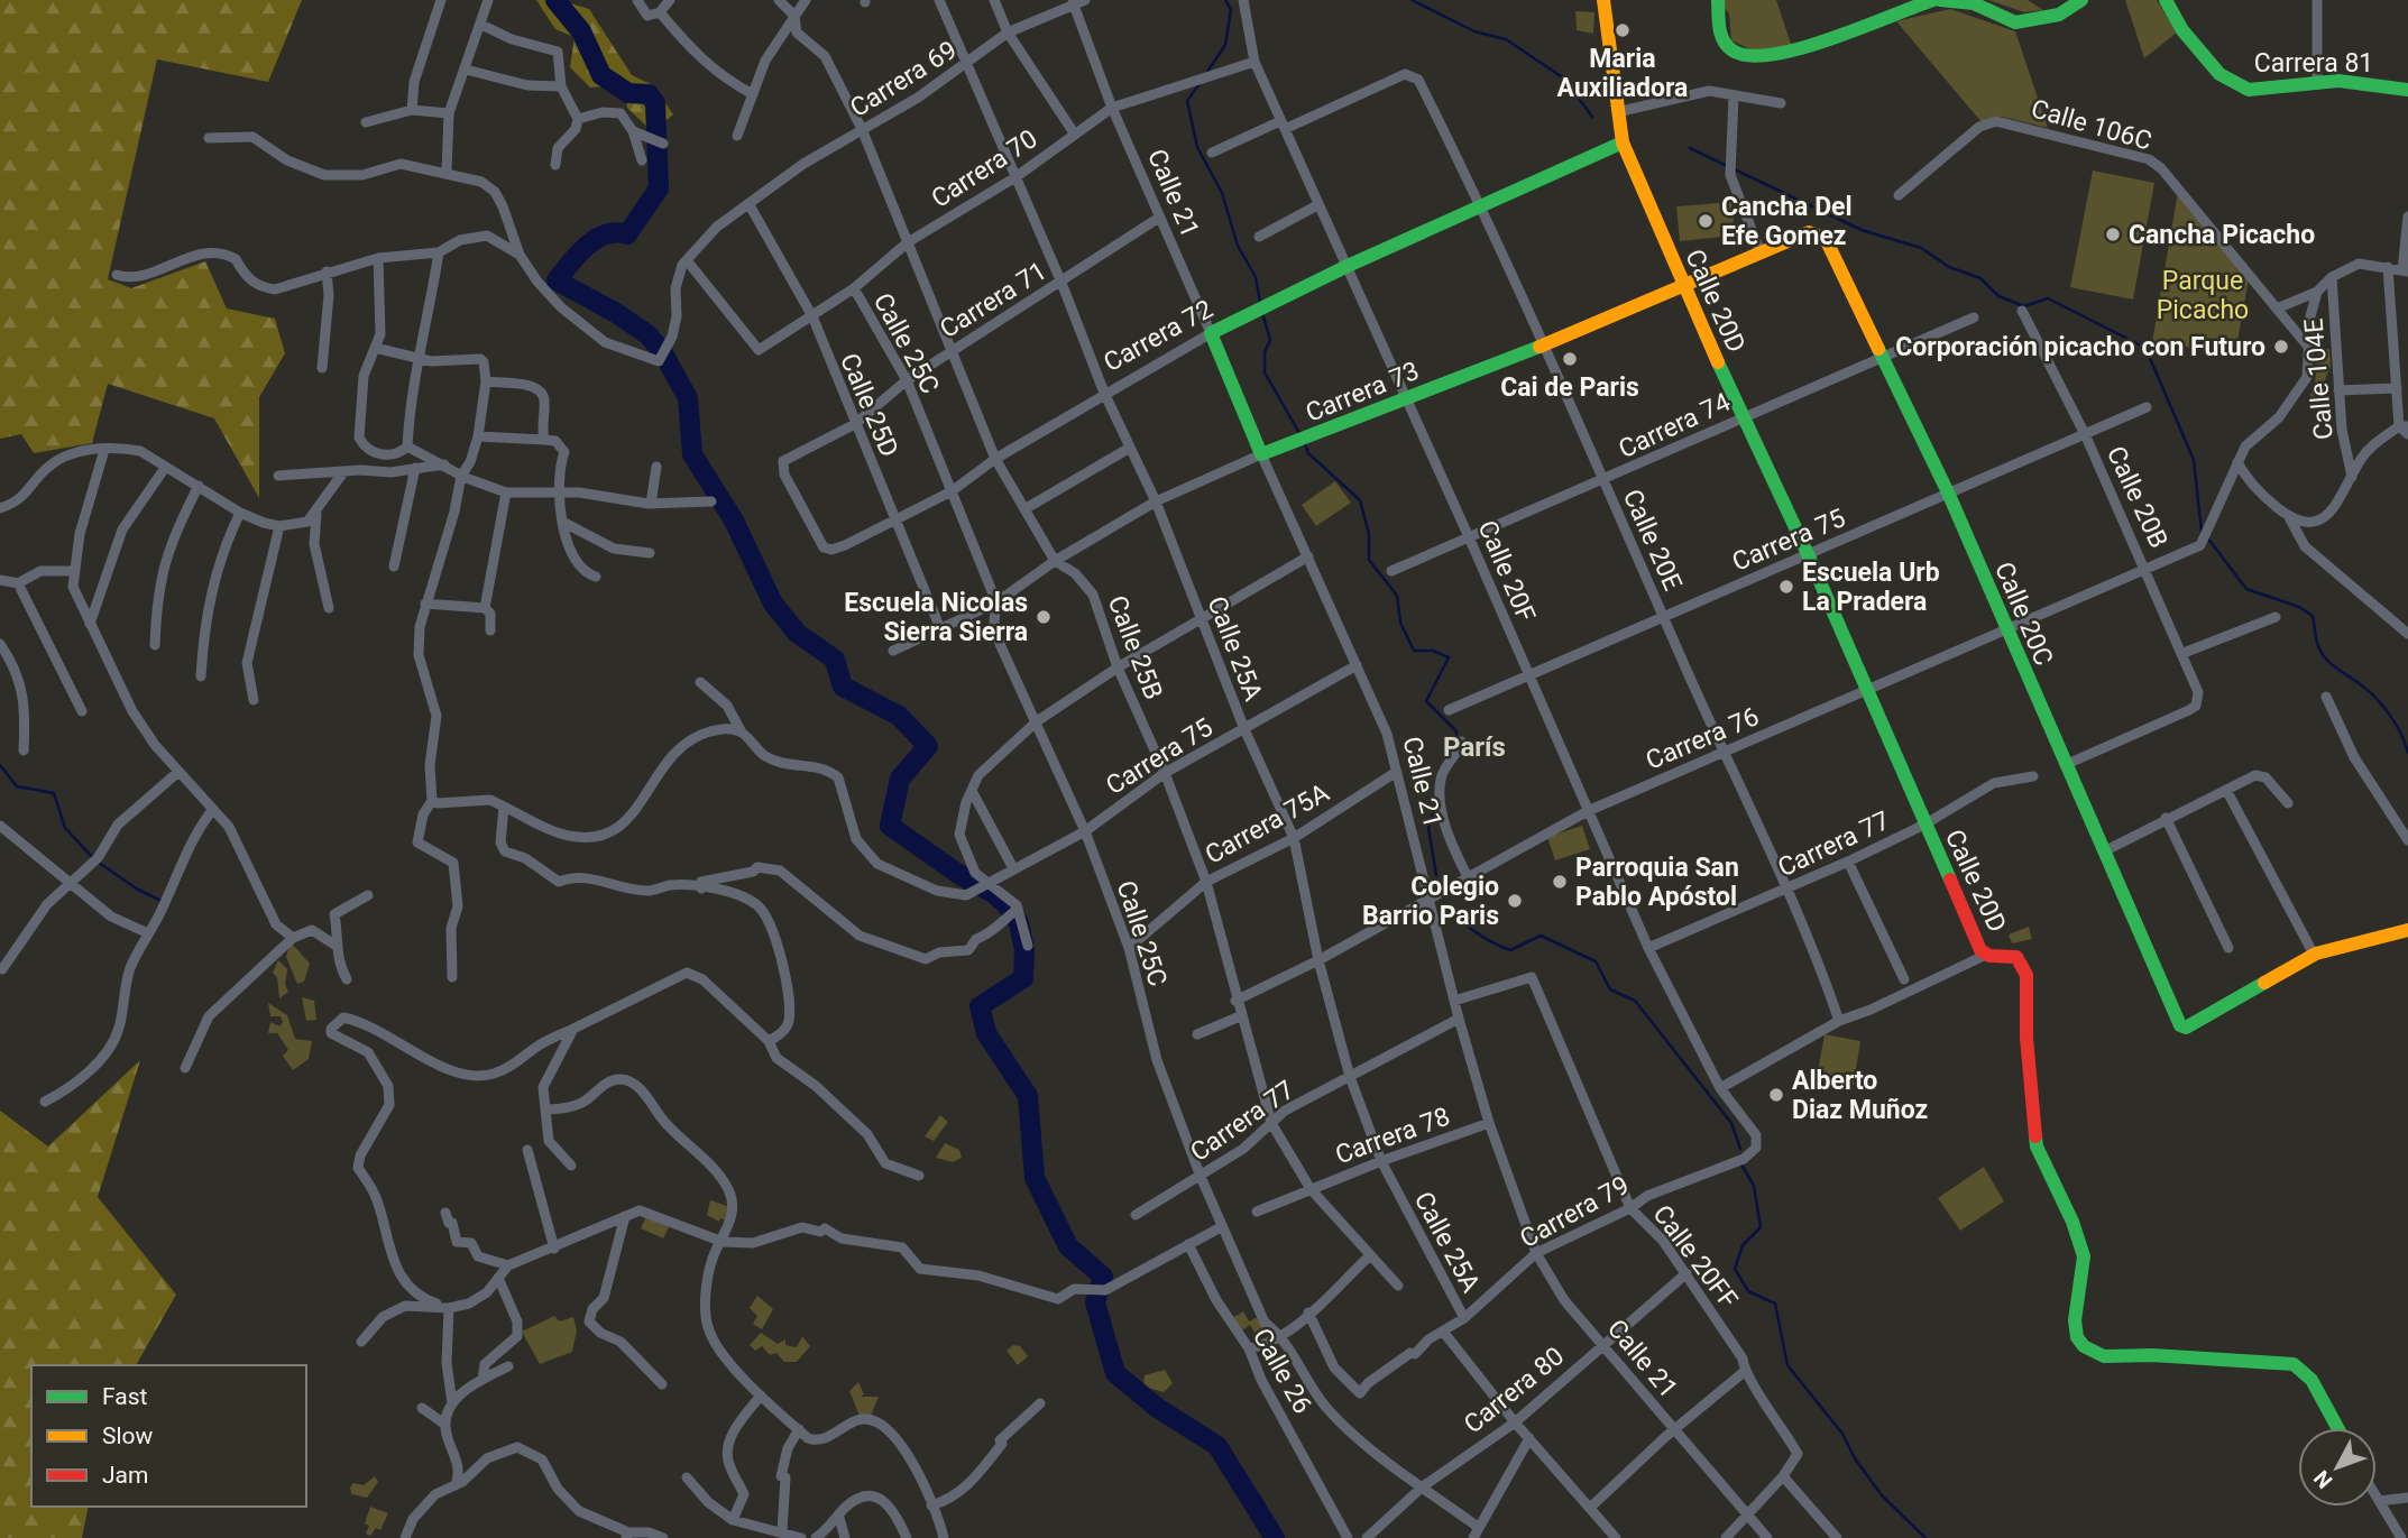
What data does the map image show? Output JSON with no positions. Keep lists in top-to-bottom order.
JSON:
{
  "streets": {
    "street": [
      "Carrera 81",
      "Carrera 69",
      "Calle 106C",
      "Carrera 70",
      "Calle 21",
      "Carrera 71",
      "Calle 20D",
      "Carrera 72",
      "Calle 25C",
      "Calle 104E",
      "Carrera 73",
      "Calle 25D",
      "Carrera 74",
      "Calle 20B",
      "Calle 20E",
      "Carrera 75",
      "Calle 20F",
      "Calle 20C",
      "Calle 25B",
      "Calle 25A",
      "Carrera 76",
      "Carrera 75A",
      "Carrera 77",
      "Carrera 78",
      "Carrera 79",
      "Calle 20FF",
      "Calle 26",
      "Carrera 80"
    ]
  },
  "crossings": [
    ["Carrera 69", "Carrera 70"],
    ["Carrera 69", "Calle 21"],
    ["Carrera 69", "Calle 25D"],
    ["Carrera 69", "Calle 25B"],
    ["Carrera 69", "Calle 25A"],
    ["Carrera 70", "Calle 21"],
    ["Carrera 70", "Calle 25C"],
    ["Carrera 70", "Calle 25D"],
    ["Carrera 70", "Calle 20F"],
    ["Carrera 70", "Calle 25B"],
    ["Carrera 70", "Calle 25A"],
    ["Calle 21", "Carrera 71"],
    ["Calle 21", "Carrera 72"],
    ["Calle 21", "Carrera 73"],
    ["Calle 21", "Carrera 75"],
    ["Calle 21", "Carrera 76"],
    ["Calle 21", "Carrera 75A"],
    ["Calle 21", "Carrera 77"],
    ["Calle 21", "Carrera 78"],
    ["Calle 21", "Carrera 79"],
    ["Calle 21", "Calle 20FF"],
    ["Calle 21", "Carrera 80"],
    ["Carrera 71", "Carrera 72"],
    ["Carrera 71", "Calle 25C"],
    ["Carrera 71", "Calle 25D"],
    ["Carrera 71", "Calle 25B"],
    ["Carrera 71", "Calle 25A"],
    ["Calle 20D", "Carrera 72"],
    ["Calle 20D", "Carrera 73"],
    ["Calle 20D", "Carrera 74"],
    ["Calle 20D", "Carrera 75"],
    ["Calle 20D", "Carrera 76"],
    ["Calle 20D", "Carrera 77"],
    ["Carrera 72", "Calle 25C"],
    ["Carrera 72", "Calle 25D"],
    ["Carrera 72", "Calle 20E"],
    ["Carrera 72", "Calle 20F"],
    ["Carrera 72", "Calle 25B"],
    ["Carrera 72", "Calle 25A"],
    ["Calle 25C", "Carrera 73"],
    ["Calle 25C", "Carrera 75"],
    ["Calle 25C", "Carrera 75A"],
    ["Calle 25C", "Carrera 77"],
    ["Calle 25C", "Carrera 80"],
    ["Carrera 73", "Calle 25D"],
    ["Carrera 73", "Calle 20E"],
    ["Carrera 73", "Calle 20F"],
    ["Carrera 73", "Calle 20C"],
    ["Carrera 73", "Calle 25B"],
    ["Carrera 73", "Calle 25A"],
    ["Carrera 74", "Calle 20E"],
    ["Carrera 74", "Calle 20F"],
    ["Carrera 74", "Calle 20C"],
    ["Calle 20B", "Carrera 75"],
    ["Calle 20B", "Calle 20C"],
    ["Calle 20B", "Carrera 76"],
    ["Calle 20E", "Carrera 75"],
    ["Calle 20E", "Calle 20F"],
    ["Calle 20E", "Carrera 76"],
    ["Calle 20E", "Carrera 77"],
    ["Carrera 75", "Calle 20F"],
    ["Carrera 75", "Calle 20C"],
    ["Carrera 75", "Calle 25B"],
    ["Carrera 75", "Calle 25A"],
    ["Calle 20F", "Carrera 76"],
    ["Calle 20F", "Carrera 77"],
    ["Calle 20F", "Carrera 79"],
    ["Calle 20C", "Carrera 76"],
    ["Calle 25B", "Carrera 76"],
    ["Calle 25B", "Carrera 75A"],
    ["Calle 25B", "Carrera 77"],
    ["Calle 25B", "Carrera 78"],
    ["Calle 25A", "Carrera 76"],
    ["Calle 25A", "Carrera 75A"],
    ["Calle 25A", "Carrera 77"],
    ["Calle 25A", "Carrera 78"],
    ["Calle 25A", "Carrera 79"],
    ["Carrera 79", "Calle 20FF"],
    ["Calle 20FF", "Carrera 80"]
  ],
  "districts": ["París"],
  "parks": ["Parque Picacho"],
  "places": [
    "Maria Auxiliadora",
    "Cancha Del Efe Gomez",
    "Cancha Picacho",
    "Corporación picacho con Futuro",
    "Cai de Paris",
    "Escuela Urb La Pradera",
    "Escuela Nicolas Sierra Sierra",
    "Parroquia San Pablo Apóstol",
    "Colegio Barrio Paris",
    "Alberto Diaz Muñoz"
  ],
  "legend": ["Fast", "Slow", "Jam"],
  "north": "bottom left"
}
